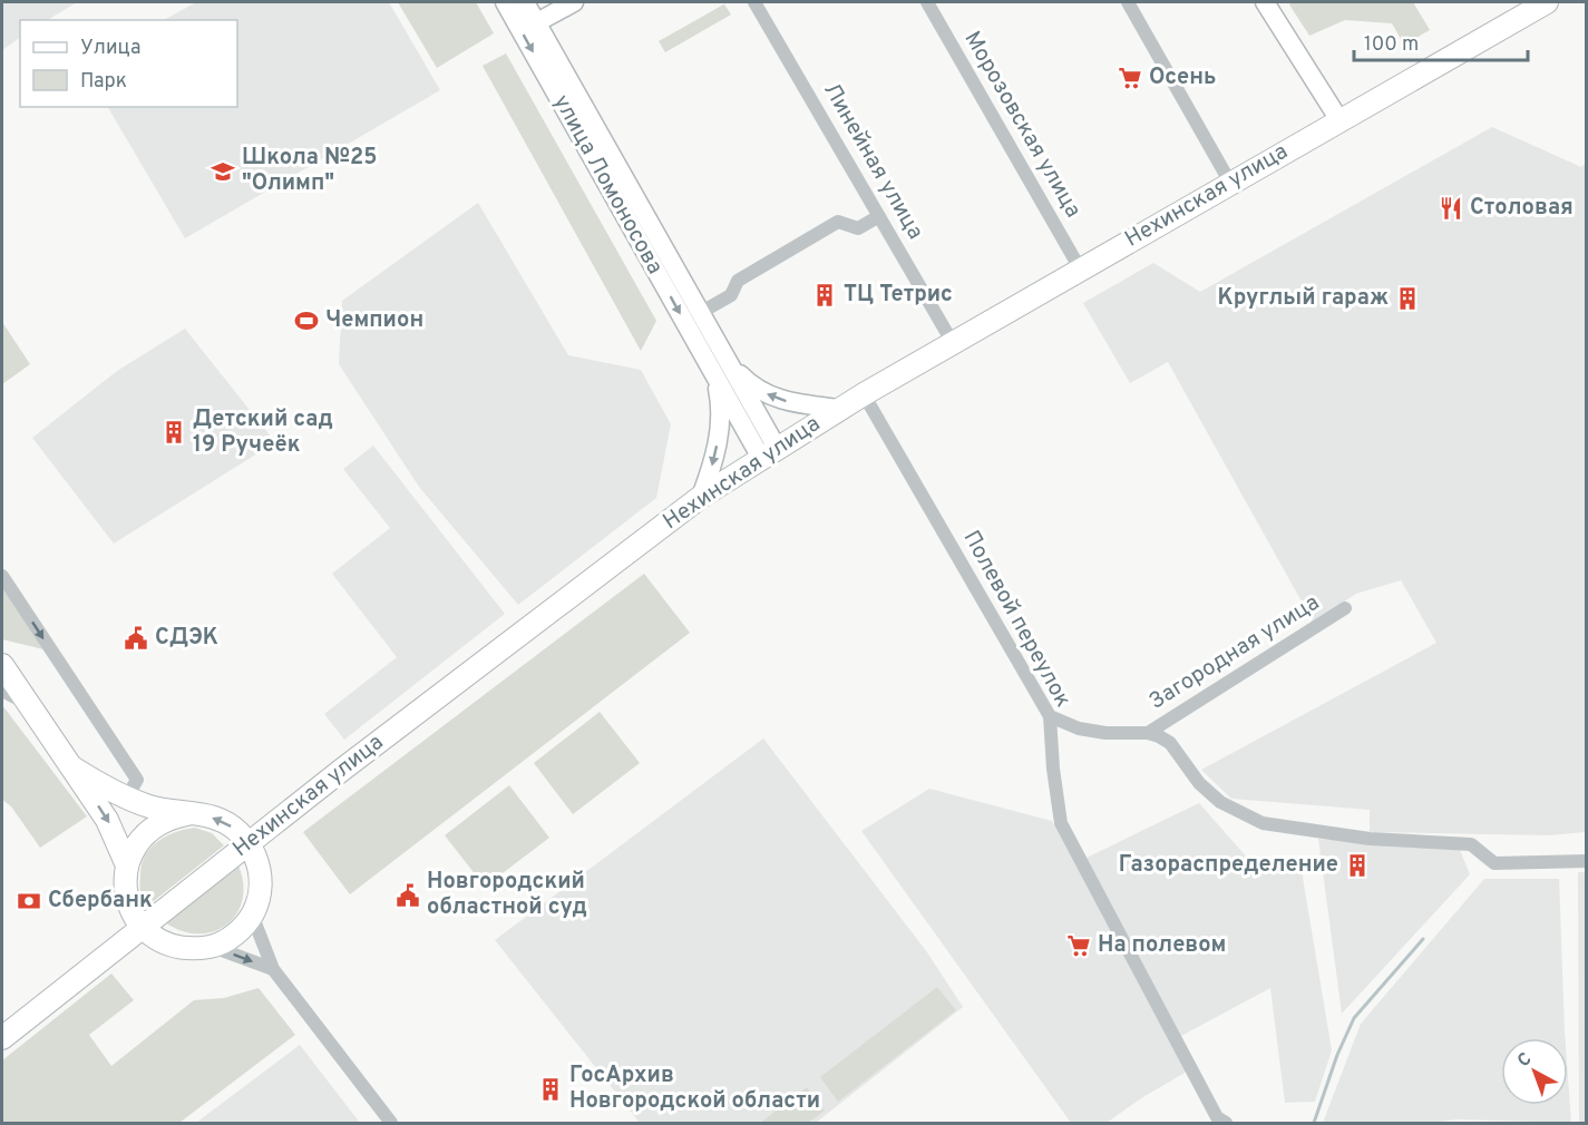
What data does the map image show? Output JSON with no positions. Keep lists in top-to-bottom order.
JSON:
{
  "streets": {
    "main road": ["улица Ломоносова", "Нехинская улица"],
    "street": [
      "Морозовская улица",
      "Линейная улица",
      "Полевой переулок",
      "Загородная улица"
    ]
  },
  "crossings": [
    ["Морозовская улица", "Нехинская улица"],
    ["Линейная улица", "Нехинская улица"],
    ["улица Ломоносова", "Нехинская улица"],
    ["Нехинская улица", "Полевой переулок"]
  ],
  "places": {
    "supermarket": ["Осень", "На полевом"],
    "school or university": ["Школа №25 \"Олимп\""],
    "restaurant": ["Столовая"],
    "building": [
      "ТЦ Тетрис",
      "Круглый гараж",
      "Детский сад 19 Ручеёк",
      "Газораспределение",
      "ГосАрхив Новгородской области"
    ],
    "sports": ["Чемпион"],
    "public building": ["СДЭК", "Новгородский областной суд"],
    "bank": ["Сбербанк"]
  },
  "legend": ["Улица", "Парк"],
  "scale_bar": "100 m",
  "north": "top left"
}
